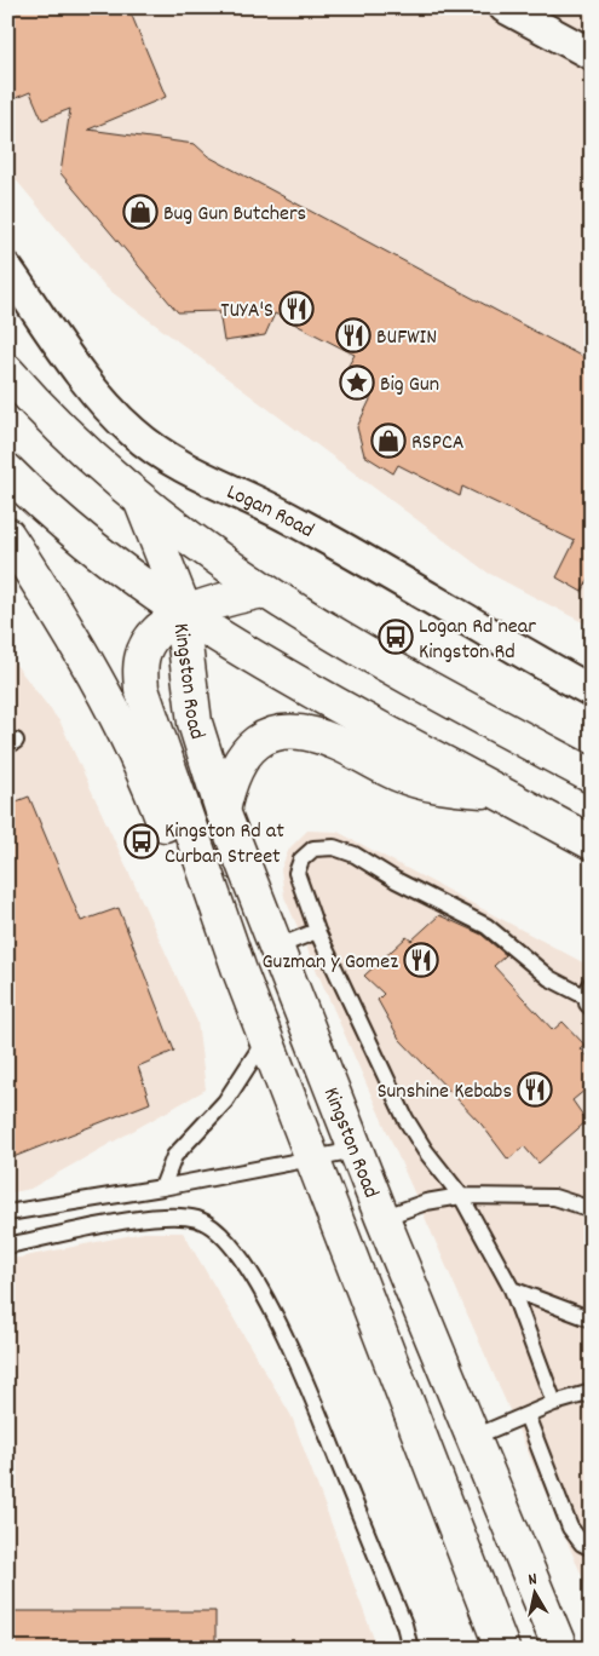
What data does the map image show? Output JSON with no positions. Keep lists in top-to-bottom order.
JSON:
{
  "streets": {
    "main road": ["Kingston Road"],
    "street": ["Logan Road"]
  },
  "places": {
    "shop": ["Bug Gun Butchers", "RSPCA"],
    "restaurant": [
      "TUYA'S",
      "BUFWIN",
      "Guzman y Gomez",
      "Sunshine Kebabs"
    ],
    "place": ["Big Gun"],
    "bus stop": ["Logan Rd near Kingston Rd", "Kingston Rd at Curban Street"]
  },
  "north": "top"
}
